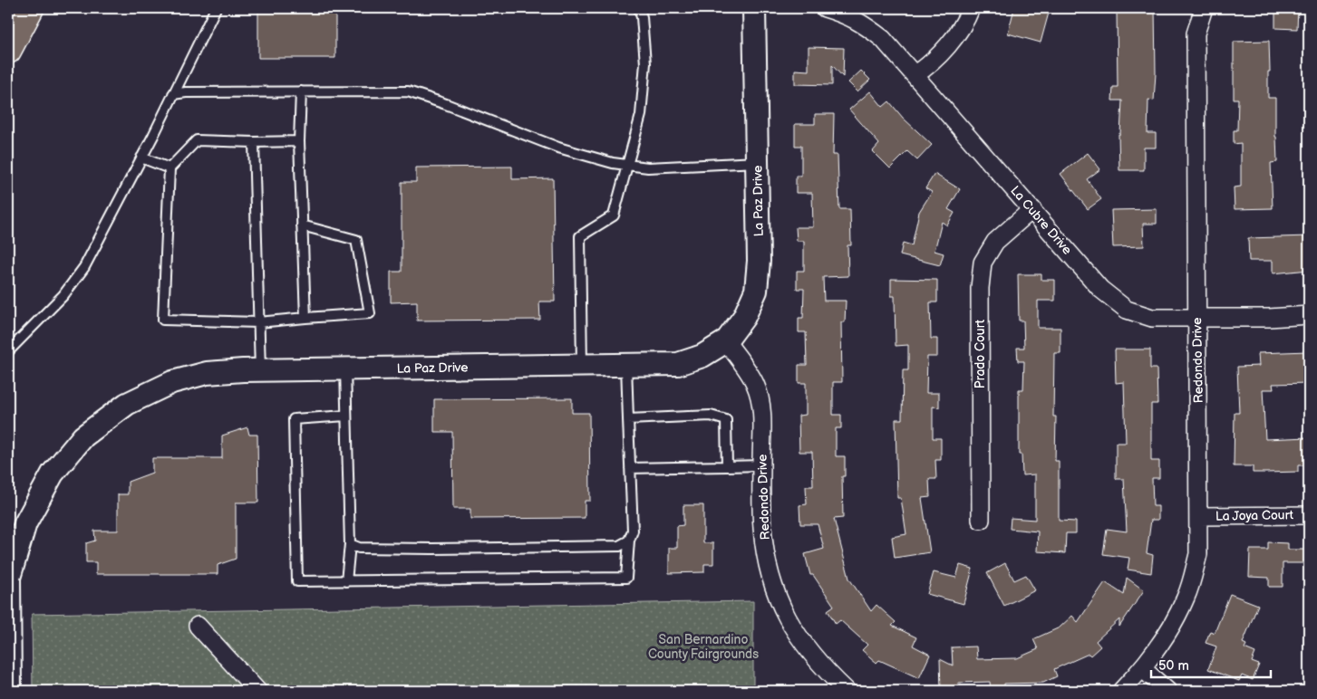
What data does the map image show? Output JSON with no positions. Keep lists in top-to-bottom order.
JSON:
{
  "streets": {
    "street": [
      "La Paz Drive",
      "La Cubre Drive",
      "Prado Court",
      "Redondo Drive",
      "La Joya Court"
    ]
  },
  "crossings": [
    ["La Paz Drive", "Redondo Drive"],
    ["La Cubre Drive", "Prado Court"],
    ["La Cubre Drive", "Redondo Drive"],
    ["Redondo Drive", "La Joya Court"]
  ],
  "parks": ["San Bernardino County Fairgrounds"],
  "scale_bar": "50 m"
}
